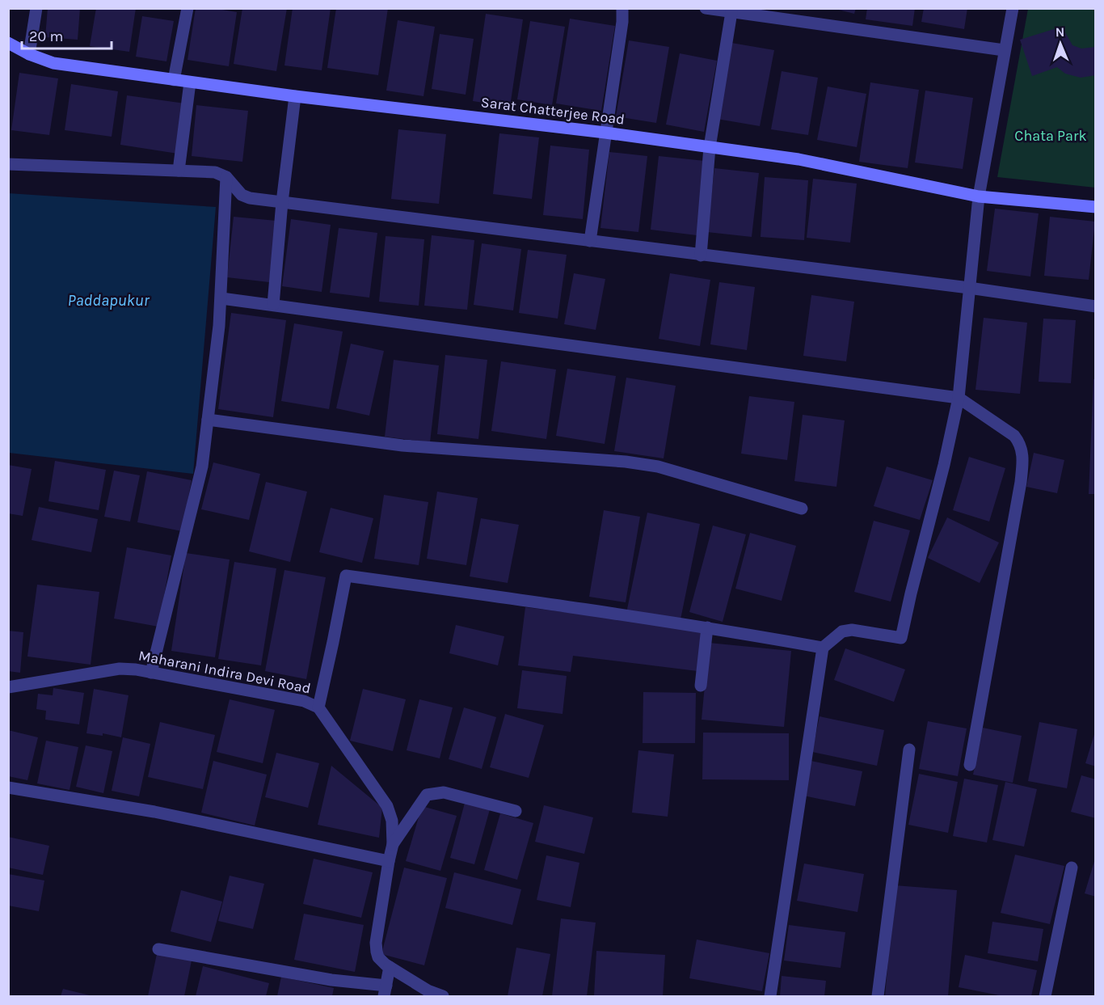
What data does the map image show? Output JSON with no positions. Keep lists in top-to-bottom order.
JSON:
{
  "streets": {
    "street": ["Sarat Chatterjee Road", "Maharani Indira Devi Road"]
  },
  "water": ["Paddapukur"],
  "parks": ["Chata Park"],
  "scale_bar": "20 m",
  "north": "top"
}
